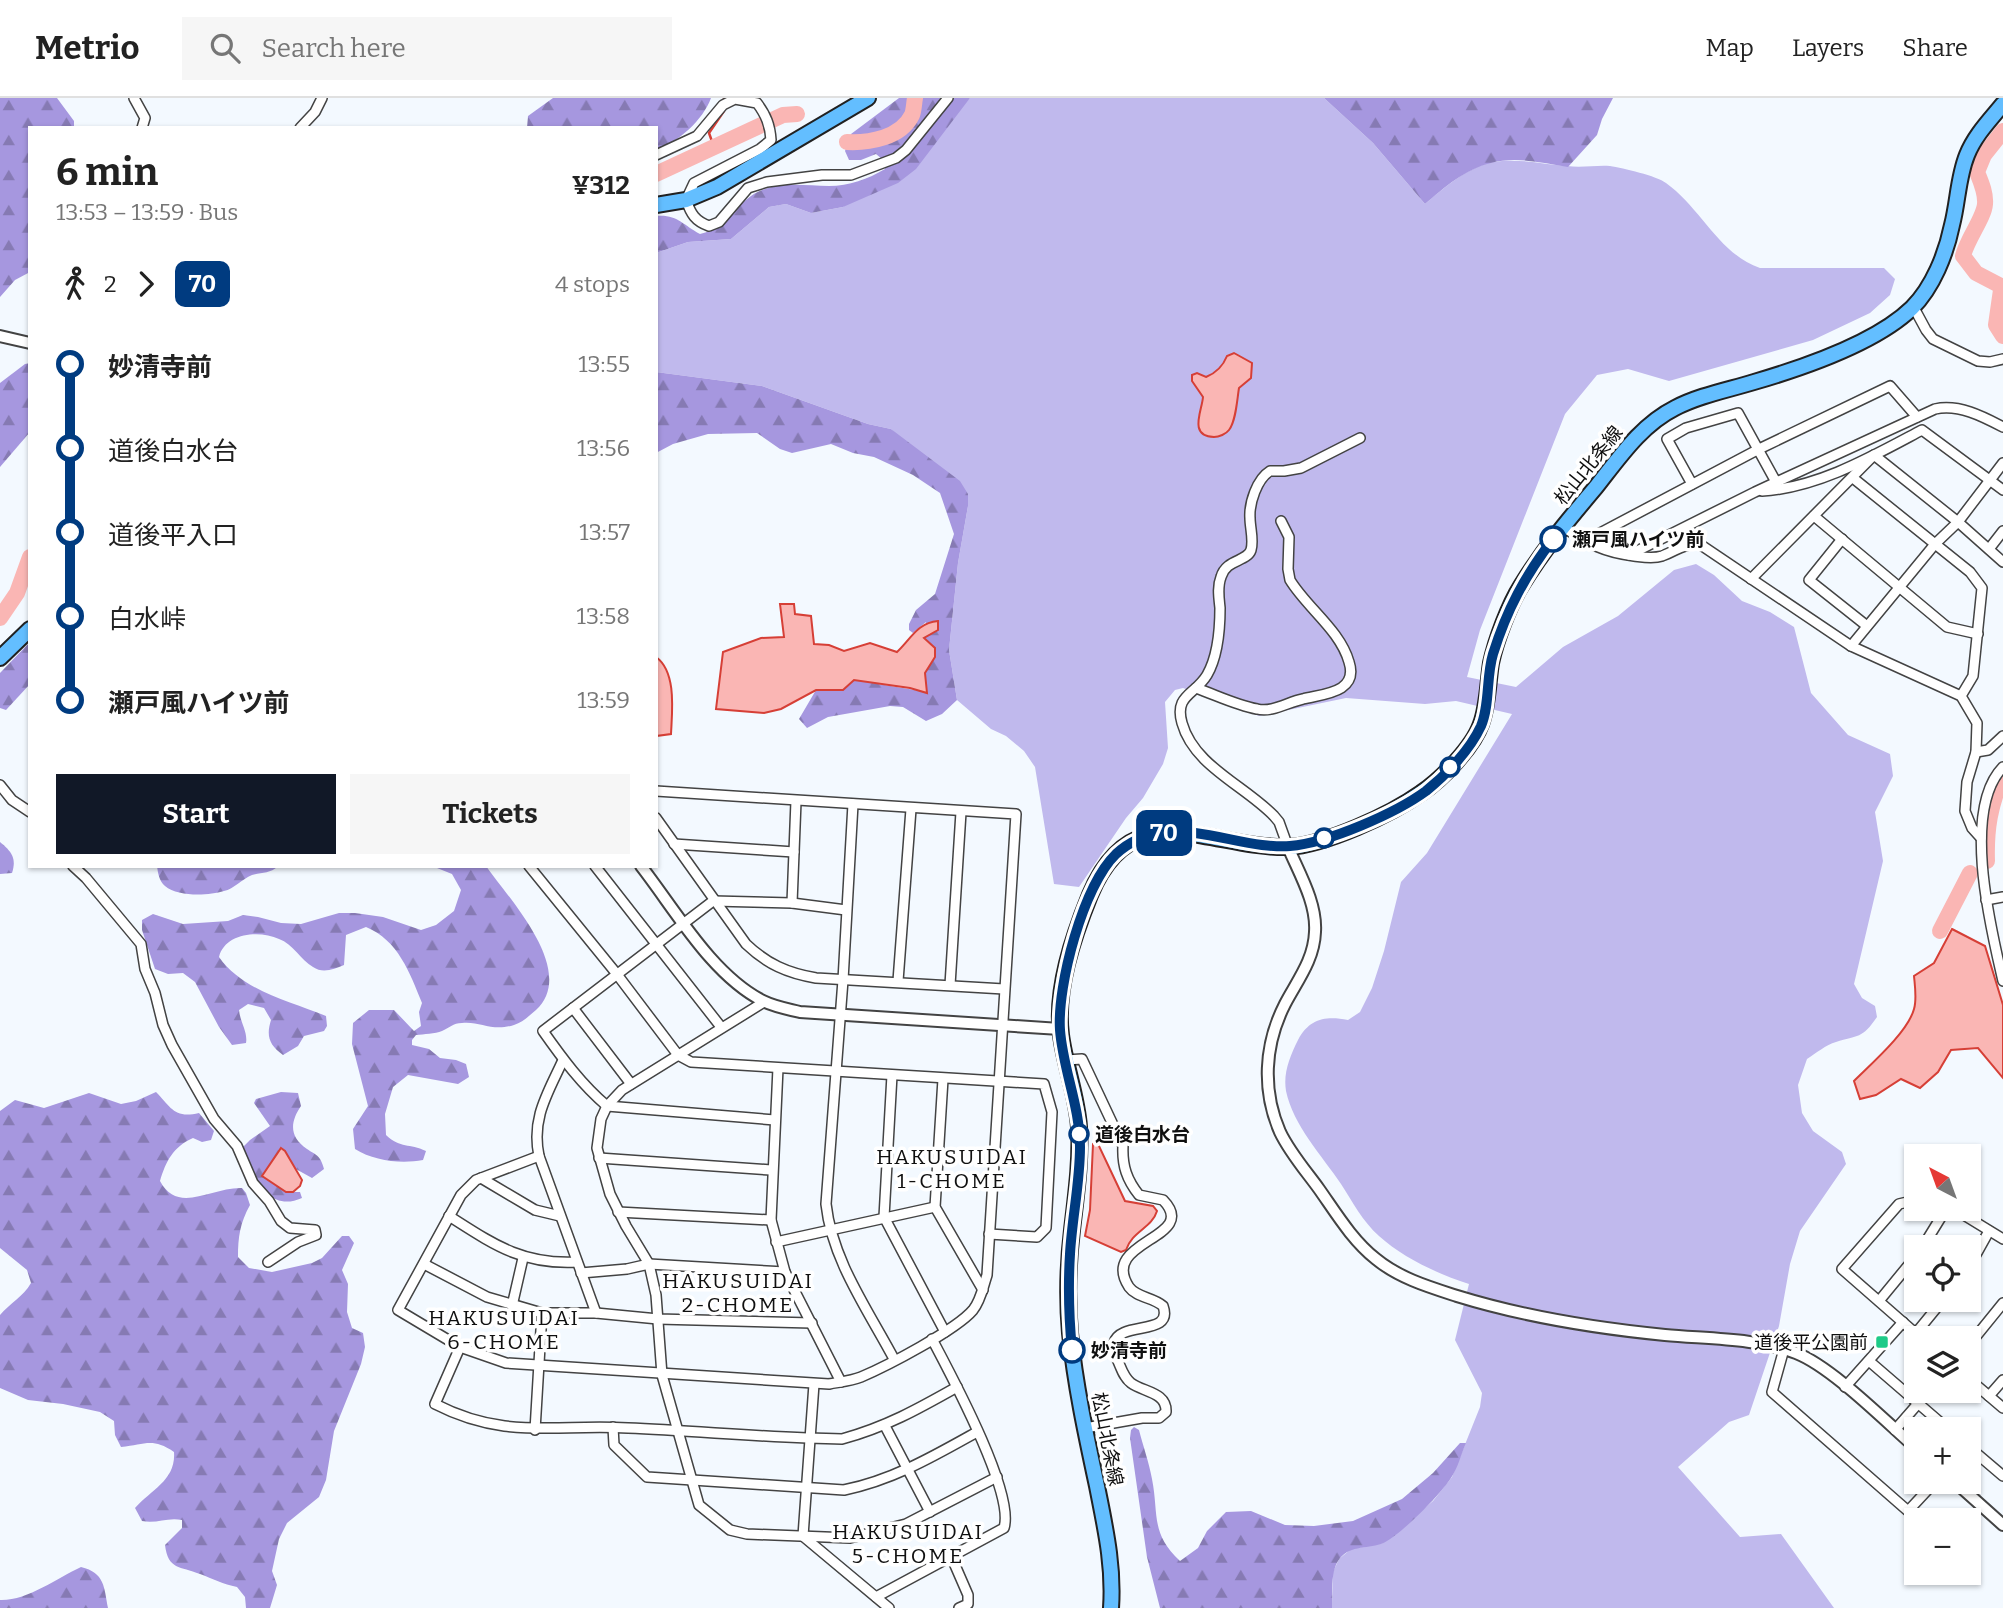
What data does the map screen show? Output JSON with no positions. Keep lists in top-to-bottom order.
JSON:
{
  "streets": {
    "main road": ["松山北条線"]
  },
  "districts": [
    "HAKUSUIDAI 1-CHOME",
    "HAKUSUIDAI 2-CHOME",
    "HAKUSUIDAI 6-CHOME",
    "HAKUSUIDAI 5-CHOME"
  ],
  "places": {
    "other": ["瀬戸風ハイツ前", "道後白水台", "妙清寺前"],
    "transit": ["道後平公園前"]
  },
  "lines": ["bus line 70"],
  "north": "top left",
  "page": {
    "header": "Metrio",
    "search": "Search here",
    "nav": ["Map", "Layers", "Share"],
    "on_map": "70",
    "heading": ["6 min", "13:53 – 13:59 · Bus", "¥312"],
    "legs": ["2", "70", "4 stops"],
    "list": [
      {
        "name": "妙清寺前",
        "value": "13:55"
      },
      {
        "name": "道後白水台",
        "value": "13:56"
      },
      {
        "name": "道後平入口",
        "value": "13:57"
      },
      {
        "name": "白水峠",
        "value": "13:58"
      },
      {
        "name": "瀬戸風ハイツ前",
        "value": "13:59"
      }
    ],
    "buttons": ["Start", "Tickets"],
    "map_buttons": ["+", "−"]
  }
}
